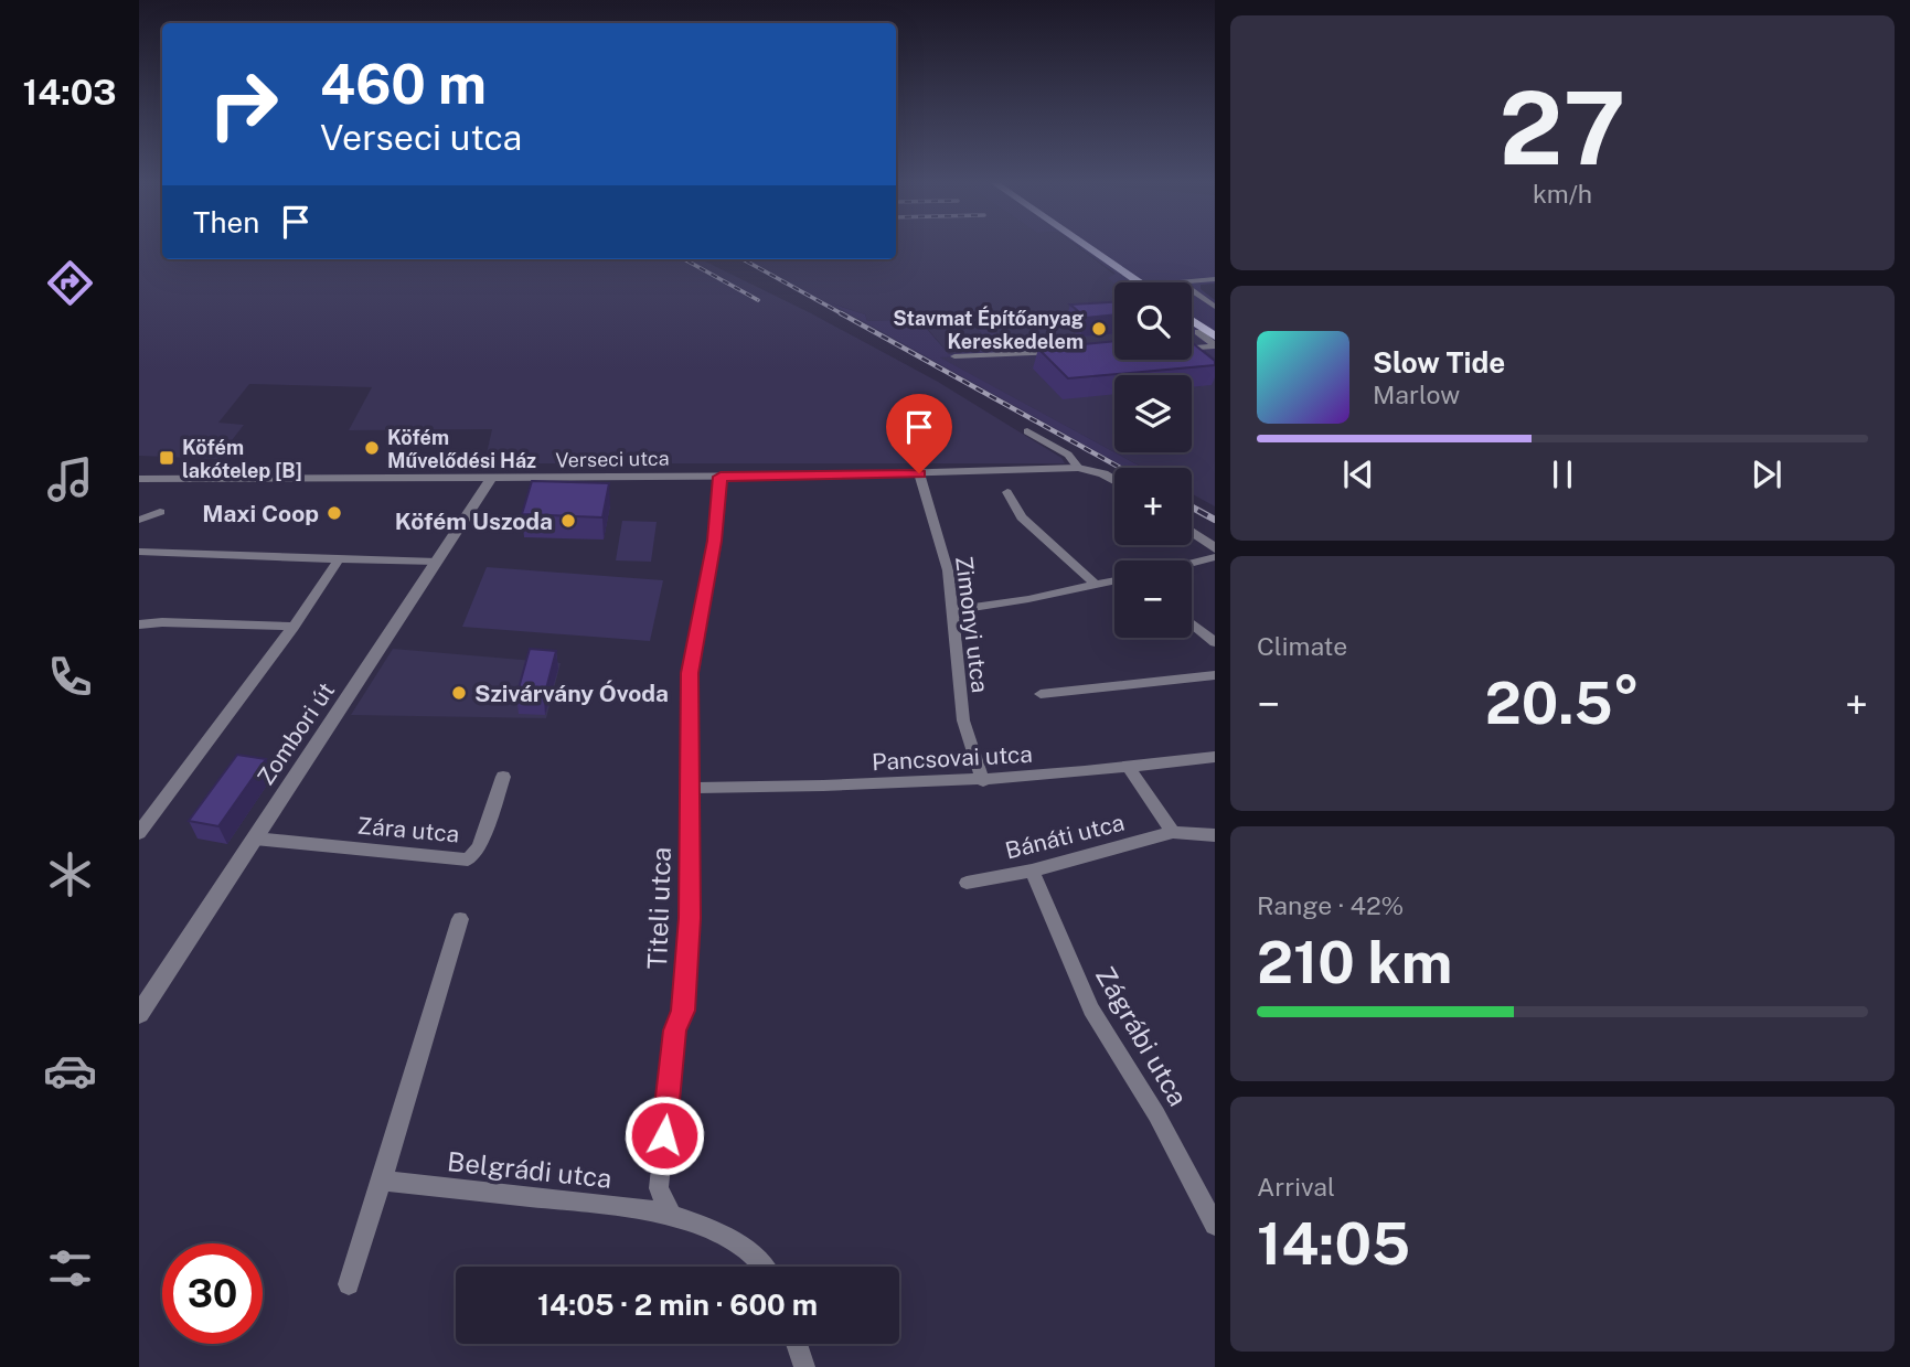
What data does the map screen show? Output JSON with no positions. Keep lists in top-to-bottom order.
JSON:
{
  "streets": {
    "street": [
      "Verseci utca",
      "Zimonyi utca",
      "Zombori út",
      "Pancsovai utca",
      "Zára utca",
      "Bánáti utca",
      "Titeli utca",
      "Zágrábi utca",
      "Belgrádi utca"
    ]
  },
  "crossings": [
    ["Verseci utca", "Zimonyi utca"],
    ["Verseci utca", "Zombori út"],
    ["Verseci utca", "Titeli utca"],
    ["Zimonyi utca", "Pancsovai utca"],
    ["Zombori út", "Zára utca"],
    ["Pancsovai utca", "Bánáti utca"],
    ["Pancsovai utca", "Titeli utca"],
    ["Bánáti utca", "Zágrábi utca"],
    ["Titeli utca", "Belgrádi utca"]
  ],
  "places": {
    "other": [
      "Stavmat Építőanyag Kereskedelem",
      "Köfém Művelődési Ház",
      "Maxi Coop",
      "Köfém Uszoda",
      "Szivárvány Óvoda"
    ],
    "transit": ["Köfém lakótelep [B]"]
  },
  "page": {
    "tabs": "14:03",
    "tile": [
      ["27", "km/h"],
      "Climate",
      ["Range · 42%", "210 km"],
      ["Arrival", "14:05"]
    ],
    "turn": ["460 m", "Verseci utca"],
    "then": "Then",
    "map_buttons": ["+", "−"],
    "song": ["Slow Tide", "Marlow"],
    "heat": ["−", "20.5°", "+"],
    "limit": "30",
    "trip": "14:05 · 2 min · 600 m"
  }
}
